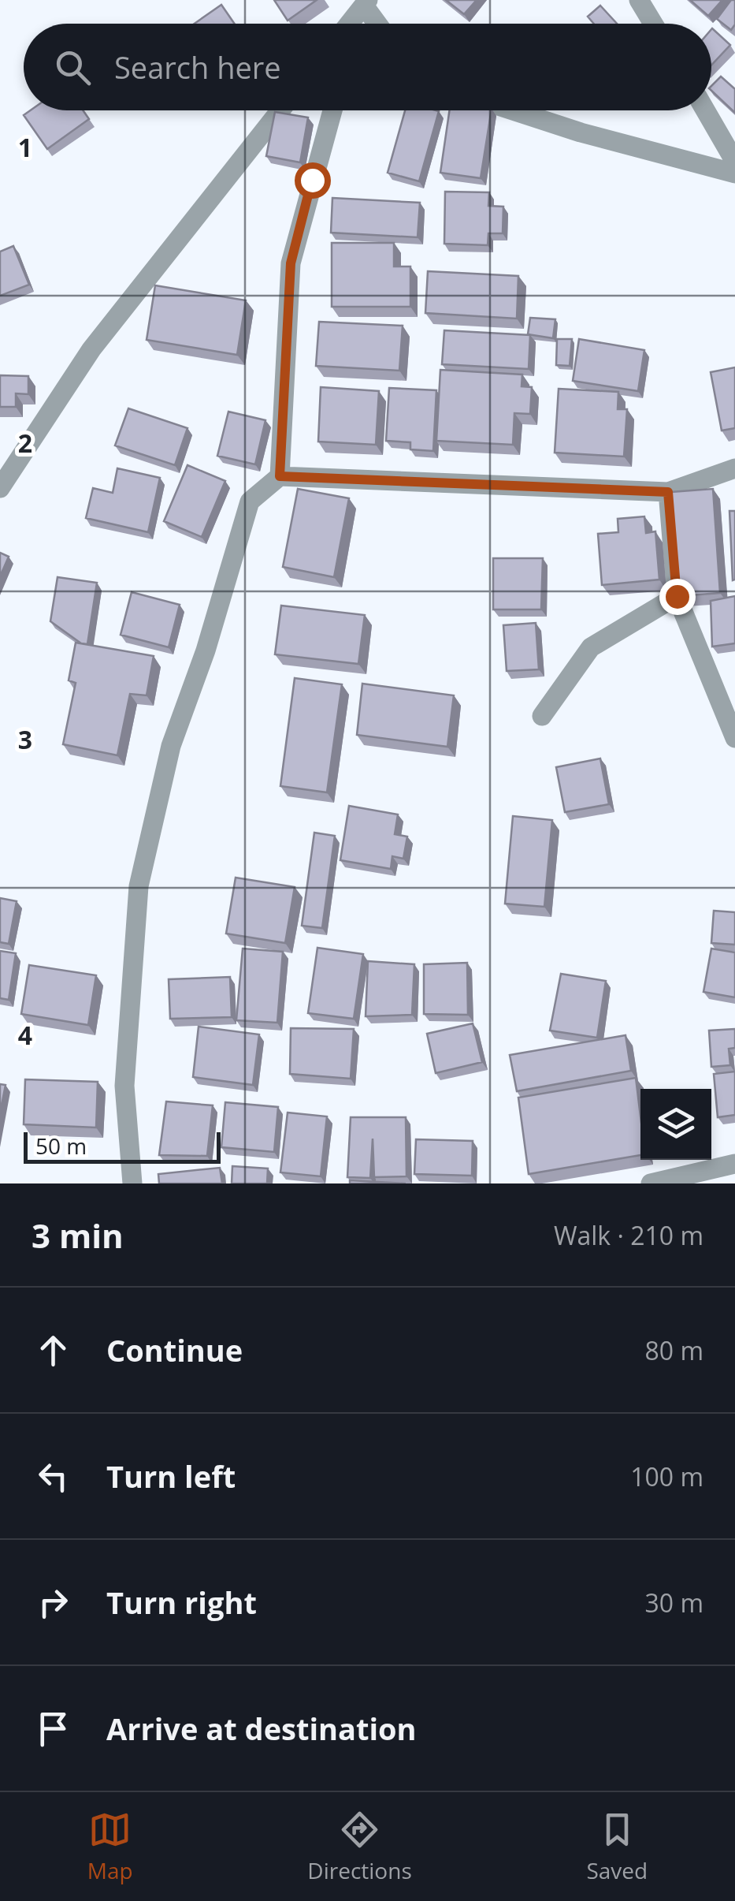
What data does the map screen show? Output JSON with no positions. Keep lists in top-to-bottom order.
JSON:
{
  "scale_bar": "50 m",
  "page": {
    "search": "Search here",
    "scale": "50 m",
    "heading": ["3 min", "Walk · 210 m"],
    "list": [
      ["Continue", "80 m"],
      ["Turn left", "100 m"],
      ["Turn right", "30 m"],
      "Arrive at destination"
    ],
    "nav": ["Map", "Directions", "Saved"]
  },
  "grid": {
    "rows": [
      "1",
      "2",
      "3",
      "4"
    ]
  }
}
